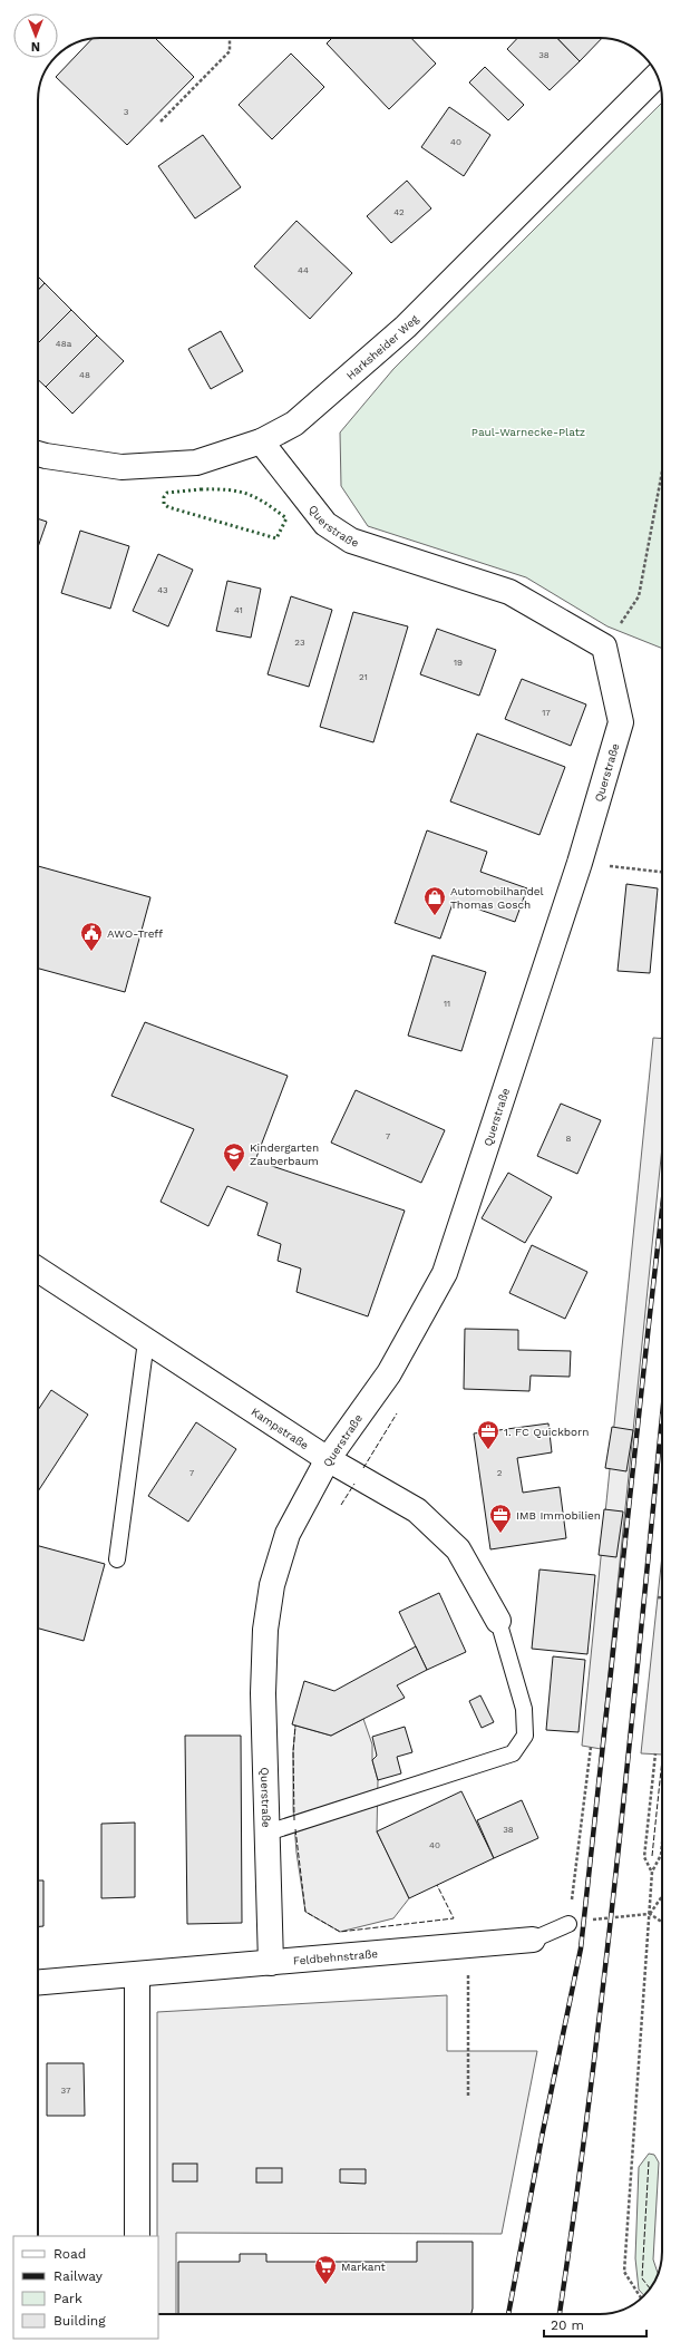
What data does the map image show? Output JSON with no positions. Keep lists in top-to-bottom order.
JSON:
{
  "streets": {
    "street": [
      "Harksheider Weg",
      "Querstraße",
      "Kampstraße",
      "Feldbehnstraße"
    ]
  },
  "crossings": [
    ["Harksheider Weg", "Querstraße"],
    ["Querstraße", "Kampstraße"],
    ["Querstraße", "Feldbehnstraße"]
  ],
  "parks": ["Paul-Warnecke-Platz"],
  "places": {
    "shop": ["Automobilhandel Thomas Gosch"],
    "public building": ["AWO-Treff"],
    "school or university": ["Kindergarten Zauberbaum"],
    "office": ["1. FC Quickborn", "IMB Immobilien"],
    "supermarket": ["Markant"]
  },
  "house_numbers": [
    "38",
    "3",
    "40",
    "42",
    "44",
    "48a",
    "48",
    "43",
    "41",
    "23",
    "19",
    "21",
    "17",
    "11",
    "7",
    "8",
    "7",
    "2",
    "38",
    "40",
    "37"
  ],
  "legend": [
    "Road",
    "Railway",
    "Park",
    "Building"
  ],
  "scale_bar": "20 m",
  "north": "bottom"
}
